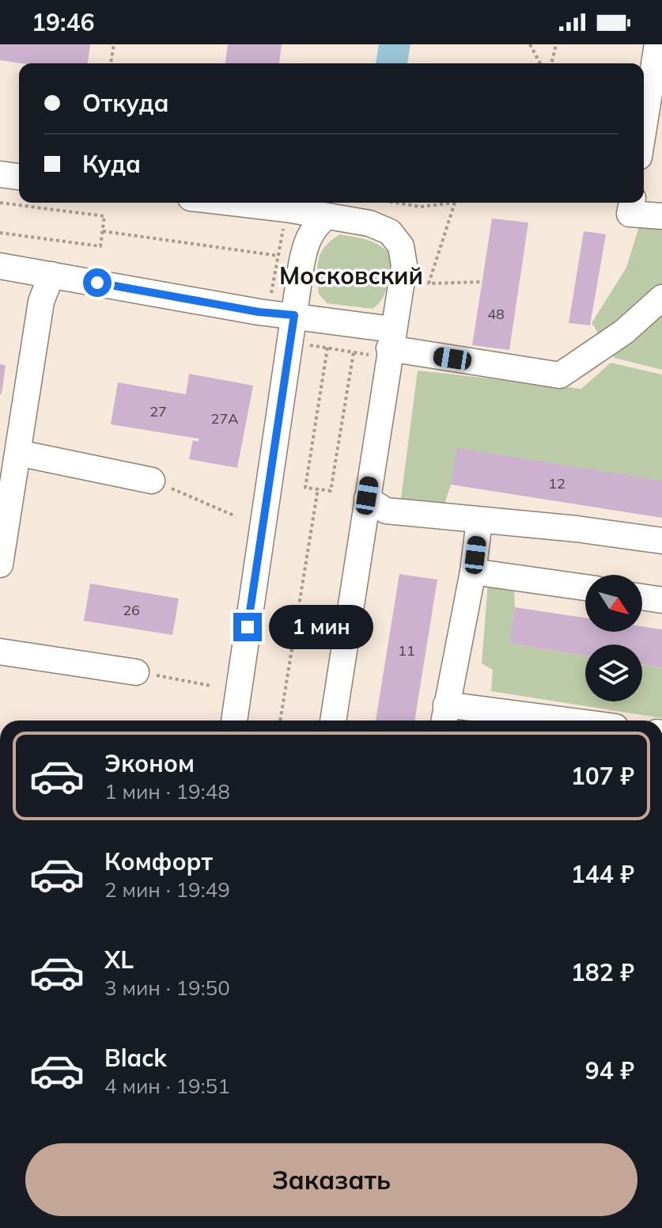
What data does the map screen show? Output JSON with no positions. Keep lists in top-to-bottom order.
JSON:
{
  "districts": ["Московский"],
  "house_numbers": [
    "48",
    "27",
    "27А",
    "12",
    "26",
    "11"
  ],
  "north": "bottom right",
  "page": {
    "status": "19:46",
    "banner": ["Откуда", "Куда"],
    "bubble": "1 мин",
    "list": [
      {
        "name": "Эконом",
        "note": "1 мин · 19:48",
        "value": "107 ₽"
      },
      {
        "name": "Комфорт",
        "note": "2 мин · 19:49",
        "value": "144 ₽"
      },
      {
        "name": "XL",
        "note": "3 мин · 19:50",
        "value": "182 ₽"
      },
      {
        "name": "Black",
        "note": "4 мин · 19:51",
        "value": "94 ₽"
      }
    ],
    "buttons": "Заказать"
  }
}
